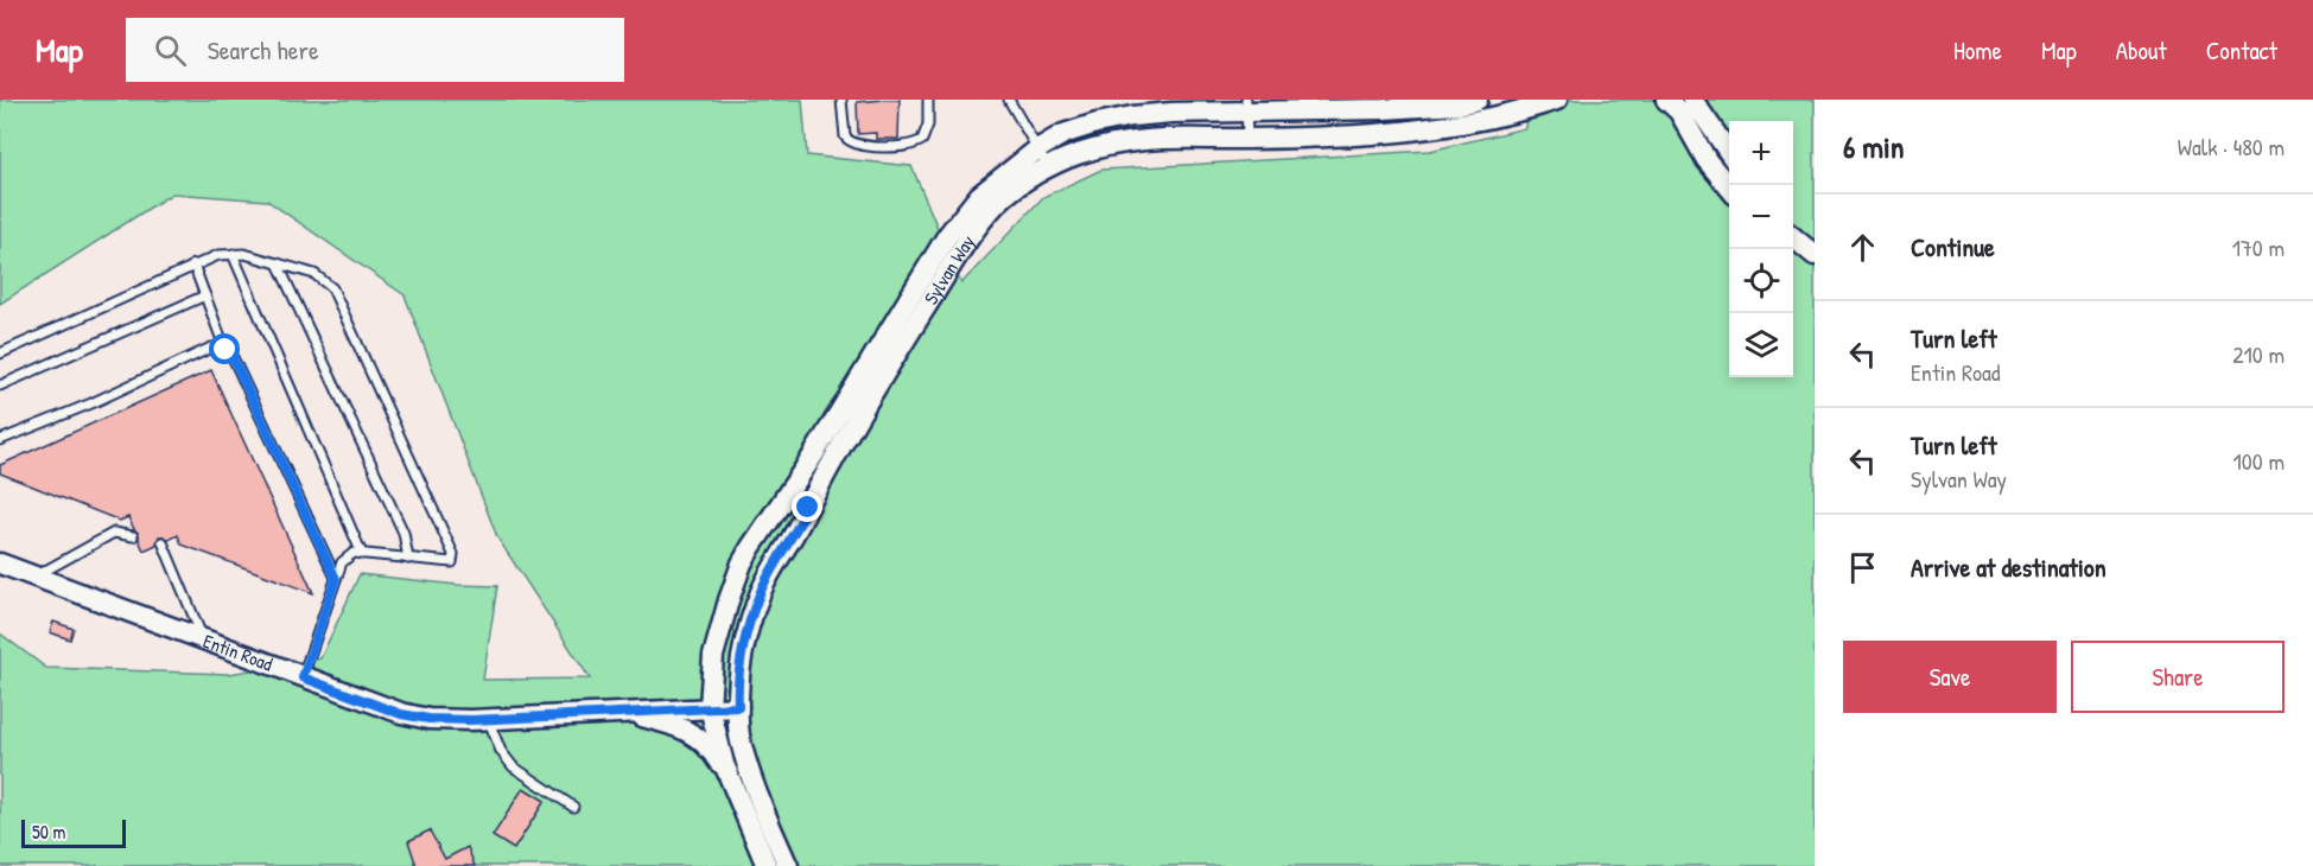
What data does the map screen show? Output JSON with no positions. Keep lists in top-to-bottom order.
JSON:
{
  "streets": {
    "street": ["Sylvan Way", "Entin Road"]
  },
  "crossings": [
    ["Sylvan Way", "Entin Road"]
  ],
  "scale_bar": "50 m",
  "page": {
    "header": "Map",
    "search": "Search here",
    "nav": [
      "Home",
      "Map",
      "About",
      "Contact"
    ],
    "heading": ["6 min", "Walk · 480 m"],
    "map_buttons": ["+", "−"],
    "list": [
      ["Continue", "170 m"],
      ["Turn left", "Entin Road", "210 m"],
      ["Turn left", "Sylvan Way", "100 m"],
      "Arrive at destination"
    ],
    "buttons": ["Save", "Share"],
    "scale": "50 m"
  }
}
